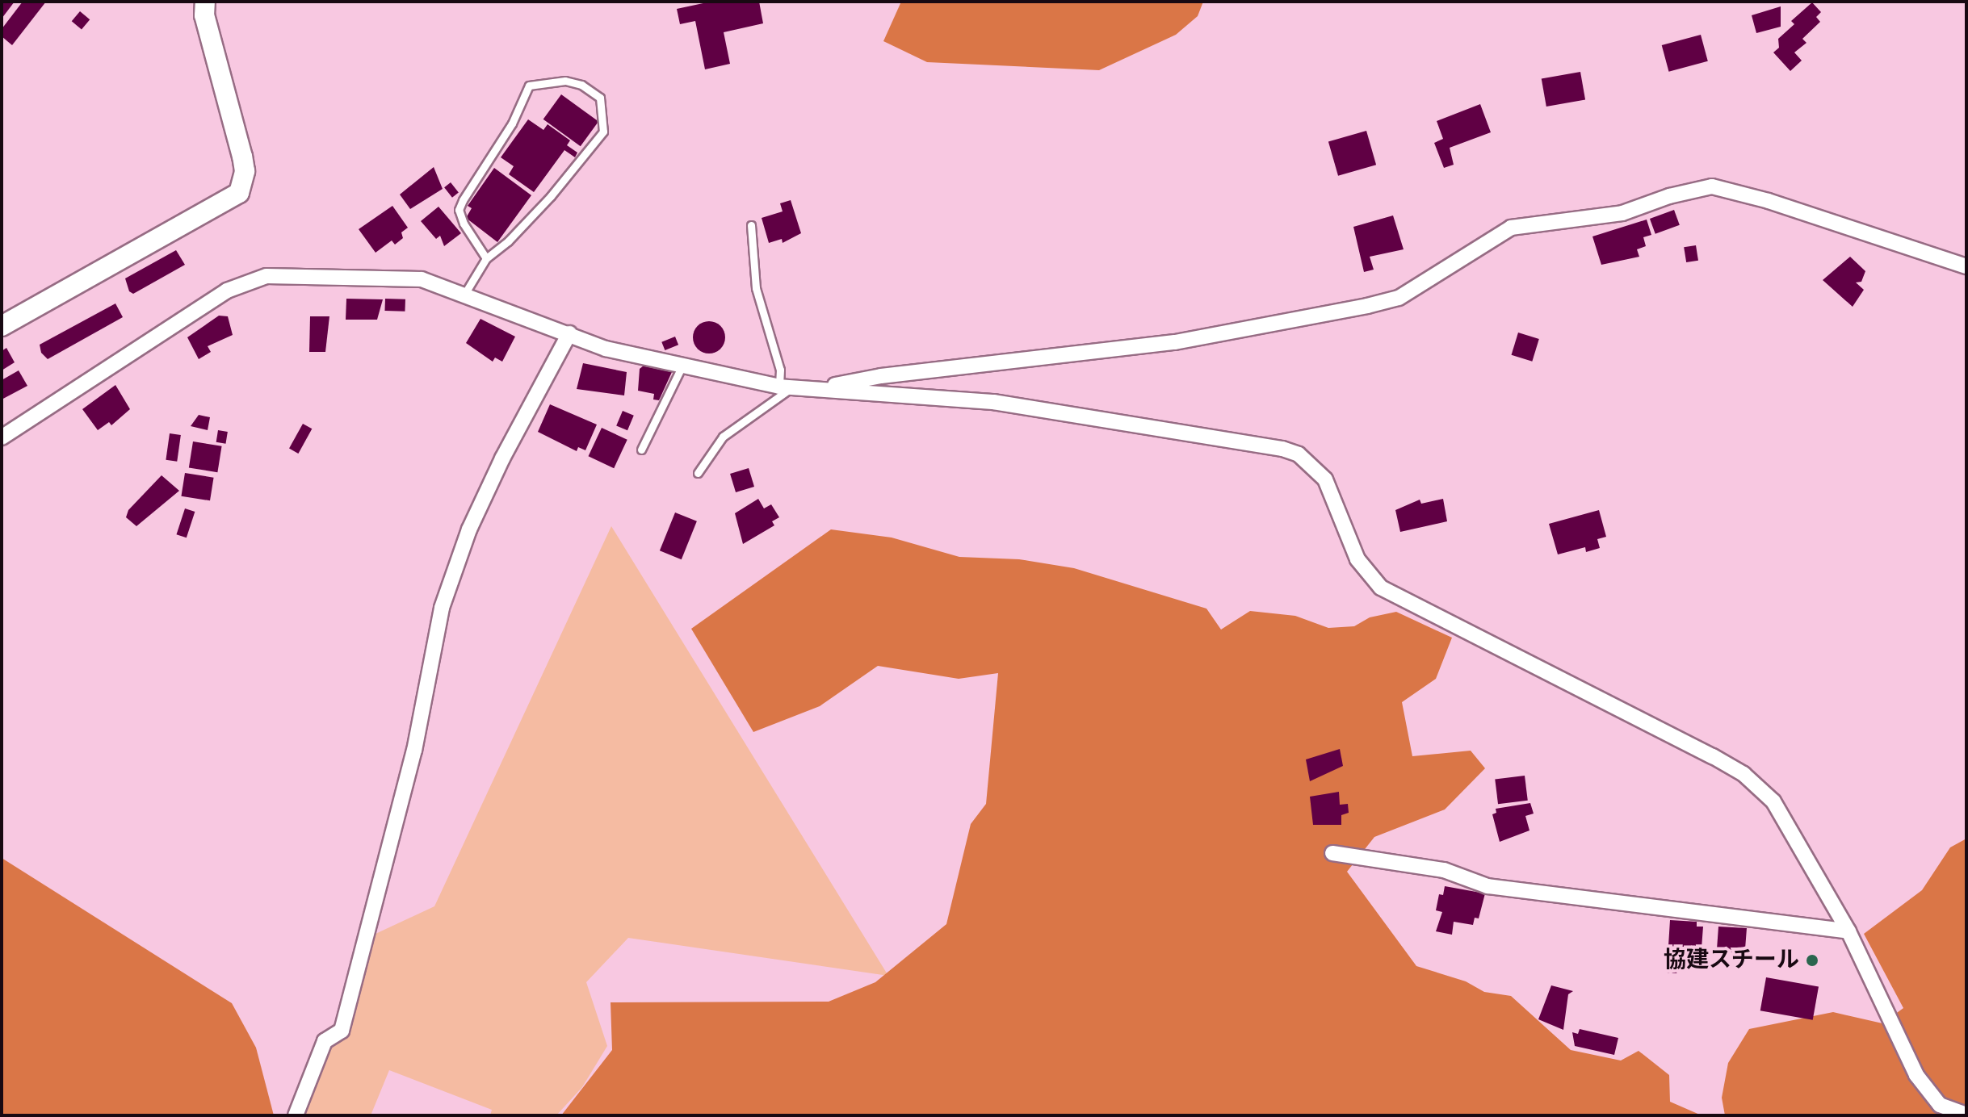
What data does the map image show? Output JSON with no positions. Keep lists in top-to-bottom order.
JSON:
{
  "places": ["協建スチール"]
}
